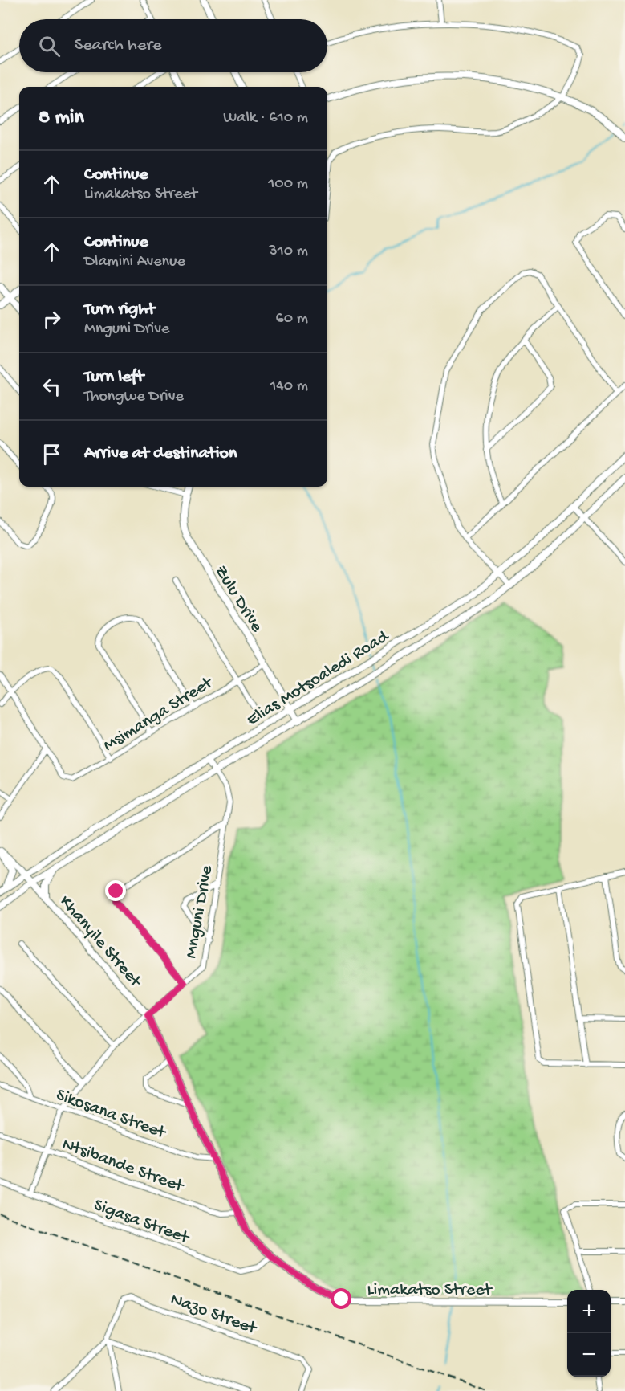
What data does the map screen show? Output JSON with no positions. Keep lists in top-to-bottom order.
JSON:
{
  "streets": {
    "main road": ["Zulu Drive", "Elias Motsoaledi Road"],
    "street": [
      "Msimanga Street",
      "Mnguni Drive",
      "Khanyile Street",
      "Sikosana Street",
      "Ntsibande Street",
      "Sigasa Street",
      "Limakatso Street",
      "Nazo Street"
    ]
  },
  "crossings": [
    ["Zulu Drive", "Elias Motsoaledi Road"],
    ["Zulu Drive", "Msimanga Street"],
    ["Elias Motsoaledi Road", "Mnguni Drive"],
    ["Elias Motsoaledi Road", "Khanyile Street"],
    ["Mnguni Drive", "Khanyile Street"],
    ["Mnguni Drive", "Sikosana Street"],
    ["Mnguni Drive", "Ntsibande Street"],
    ["Mnguni Drive", "Sigasa Street"],
    ["Khanyile Street", "Sikosana Street"],
    ["Khanyile Street", "Limakatso Street"],
    ["Sikosana Street", "Limakatso Street"],
    ["Ntsibande Street", "Limakatso Street"],
    ["Sigasa Street", "Limakatso Street"]
  ],
  "page": {
    "search": "Search here",
    "heading": ["8 min", "Walk · 610 m"],
    "list": [
      ["Continue", "Limakatso Street", "100 m"],
      ["Continue", "Dlamini Avenue", "310 m"],
      ["Turn right", "Mnguni Drive", "60 m"],
      ["Turn left", "Thongwe Drive", "140 m"],
      "Arrive at destination"
    ],
    "map_buttons": ["+", "−"]
  }
}
